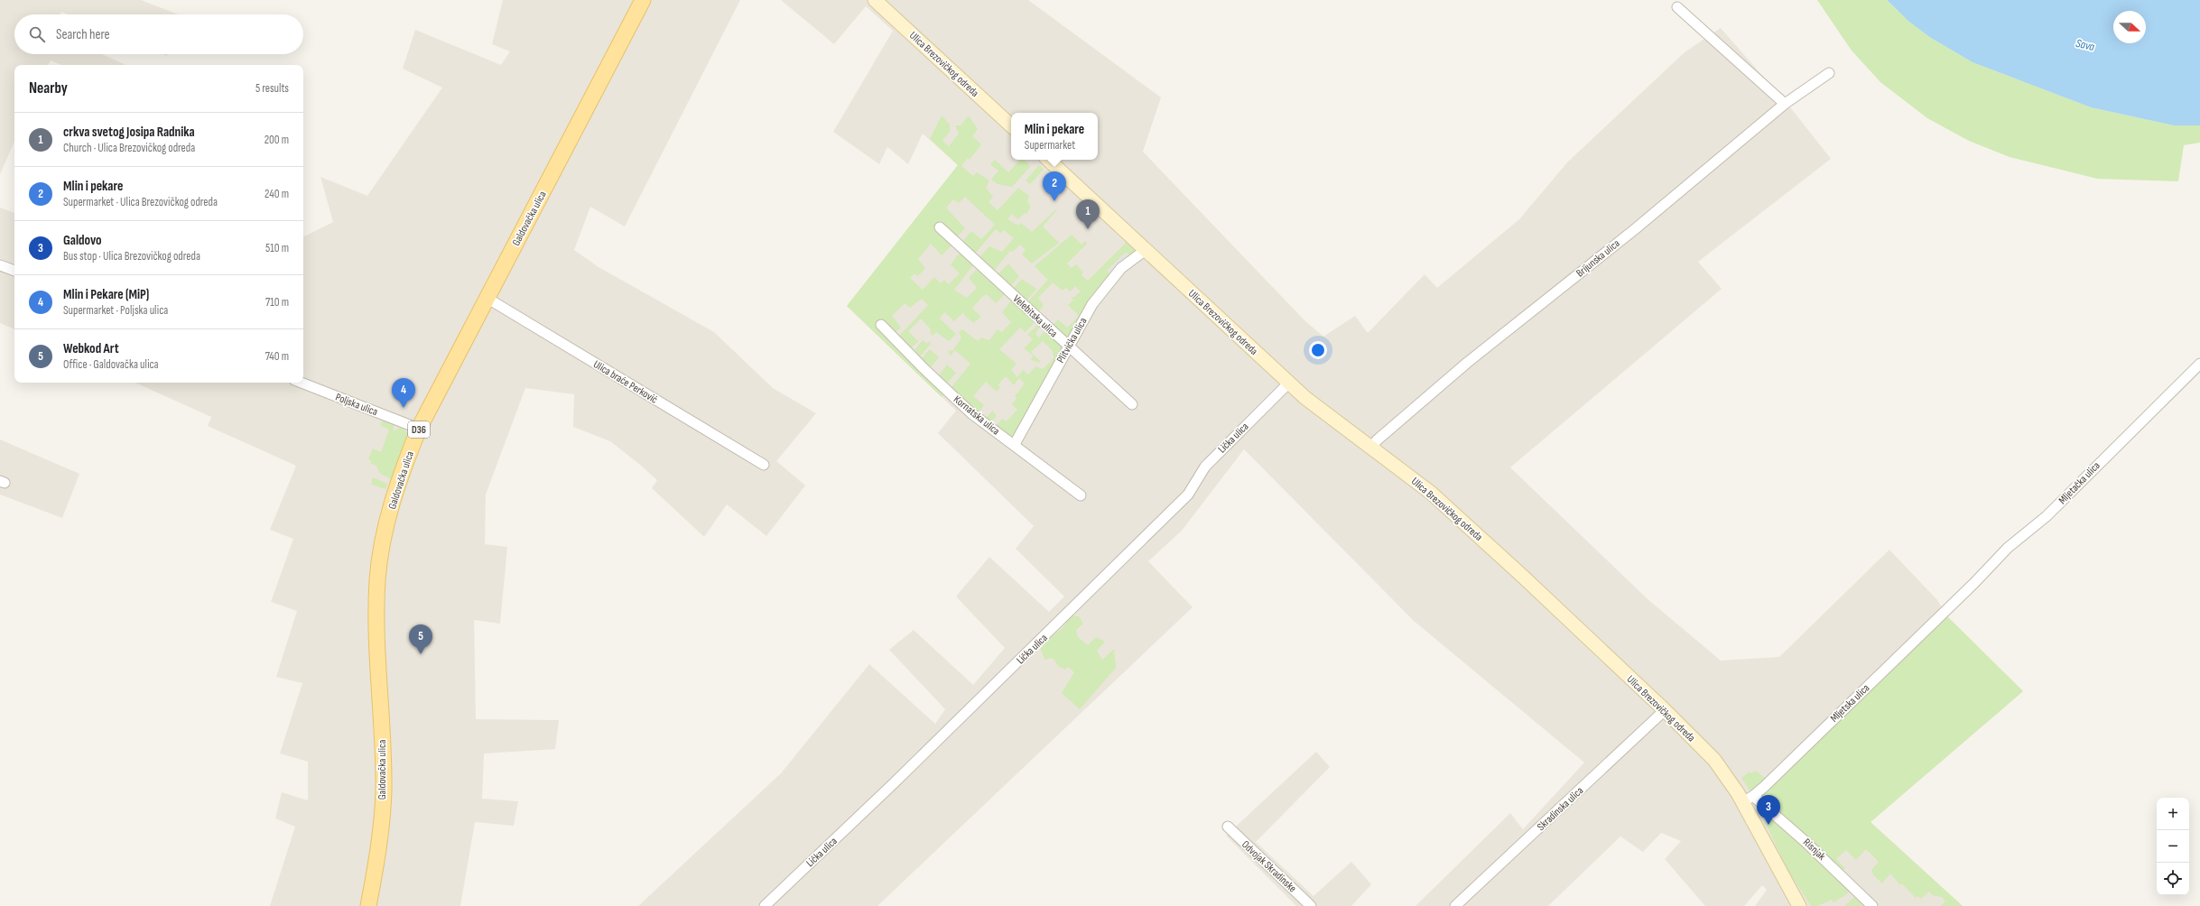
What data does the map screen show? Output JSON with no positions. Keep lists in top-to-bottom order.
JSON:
{
  "streets": {
    "main road": ["Ulica Brezovičkog odreda", "Galdovačka ulica", "D36"],
    "street": [
      "Brijunska ulica",
      "Velebitska ulica",
      "Plitvička ulica",
      "Ulica braće Perković",
      "Poljska ulica",
      "Kornatska ulica",
      "Lička ulica",
      "Mljetačka ulica",
      "Mljetska ulica",
      "Skradinska ulica",
      "Risnjak",
      "Odvojak Skradinske"
    ]
  },
  "crossings": [
    ["Ulica Brezovičkog odreda", "Brijunska ulica"],
    ["Ulica Brezovičkog odreda", "Plitvička ulica"],
    ["Ulica Brezovičkog odreda", "Lička ulica"],
    ["Ulica Brezovičkog odreda", "Mljetska ulica"],
    ["Ulica Brezovičkog odreda", "Skradinska ulica"],
    ["Ulica Brezovičkog odreda", "Risnjak"],
    ["Galdovačka ulica", "Ulica braće Perković"],
    ["Galdovačka ulica", "Poljska ulica"],
    ["Velebitska ulica", "Plitvička ulica"],
    ["Plitvička ulica", "Kornatska ulica"],
    ["Mljetačka ulica", "Mljetska ulica"],
    ["Mljetska ulica", "Risnjak"]
  ],
  "water": ["Sava"],
  "north": "right",
  "page": {
    "search": "Search here",
    "heading": ["Nearby", "5 results"],
    "list": [
      {
        "mark": "1",
        "name": "crkva svetog Josipa Radnika",
        "note": "Church · Ulica Brezovičkog odreda",
        "value": "200 m"
      },
      {
        "mark": "2",
        "name": "Mlin i pekare",
        "note": "Supermarket · Ulica Brezovičkog odreda",
        "value": "240 m"
      },
      {
        "mark": "3",
        "name": "Galdovo",
        "note": "Bus stop · Ulica Brezovičkog odreda",
        "value": "510 m"
      },
      {
        "mark": "4",
        "name": "Mlin i Pekare (MiP)",
        "note": "Supermarket · Poljska ulica",
        "value": "710 m"
      },
      {
        "mark": "5",
        "name": "Webkod Art",
        "note": "Office · Galdovačka ulica",
        "value": "740 m"
      }
    ],
    "popup": ["Mlin i pekare", "Supermarket"],
    "pins": [
      "2",
      "1",
      "4",
      "5",
      "3"
    ],
    "map_buttons": ["+", "−"]
  }
}
